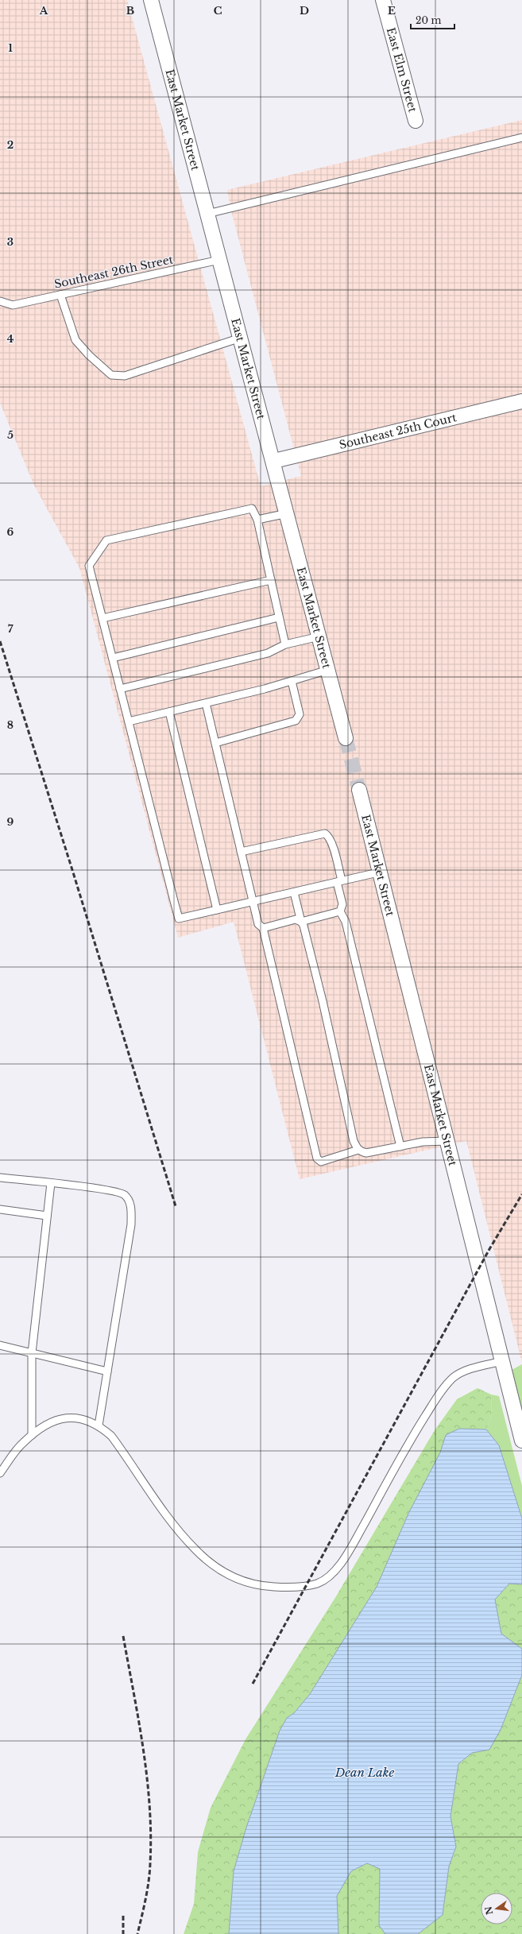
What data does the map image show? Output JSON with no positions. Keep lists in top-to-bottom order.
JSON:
{
  "streets": {
    "street": ["East Elm Street", "East Market Street", "Southeast 25th Court"],
    "lane": ["Southeast 26th Street"]
  },
  "crossings": [
    ["East Market Street", "Southeast 26th Street"],
    ["East Market Street", "Southeast 25th Court"]
  ],
  "water": ["Dean Lake"],
  "scale_bar": "20 m",
  "north": "left",
  "grid": {
    "columns": [
      "A",
      "B",
      "C",
      "D",
      "E"
    ],
    "rows": [
      "1",
      "2",
      "3",
      "4",
      "5",
      "6",
      "7",
      "8",
      "9"
    ]
  }
}
